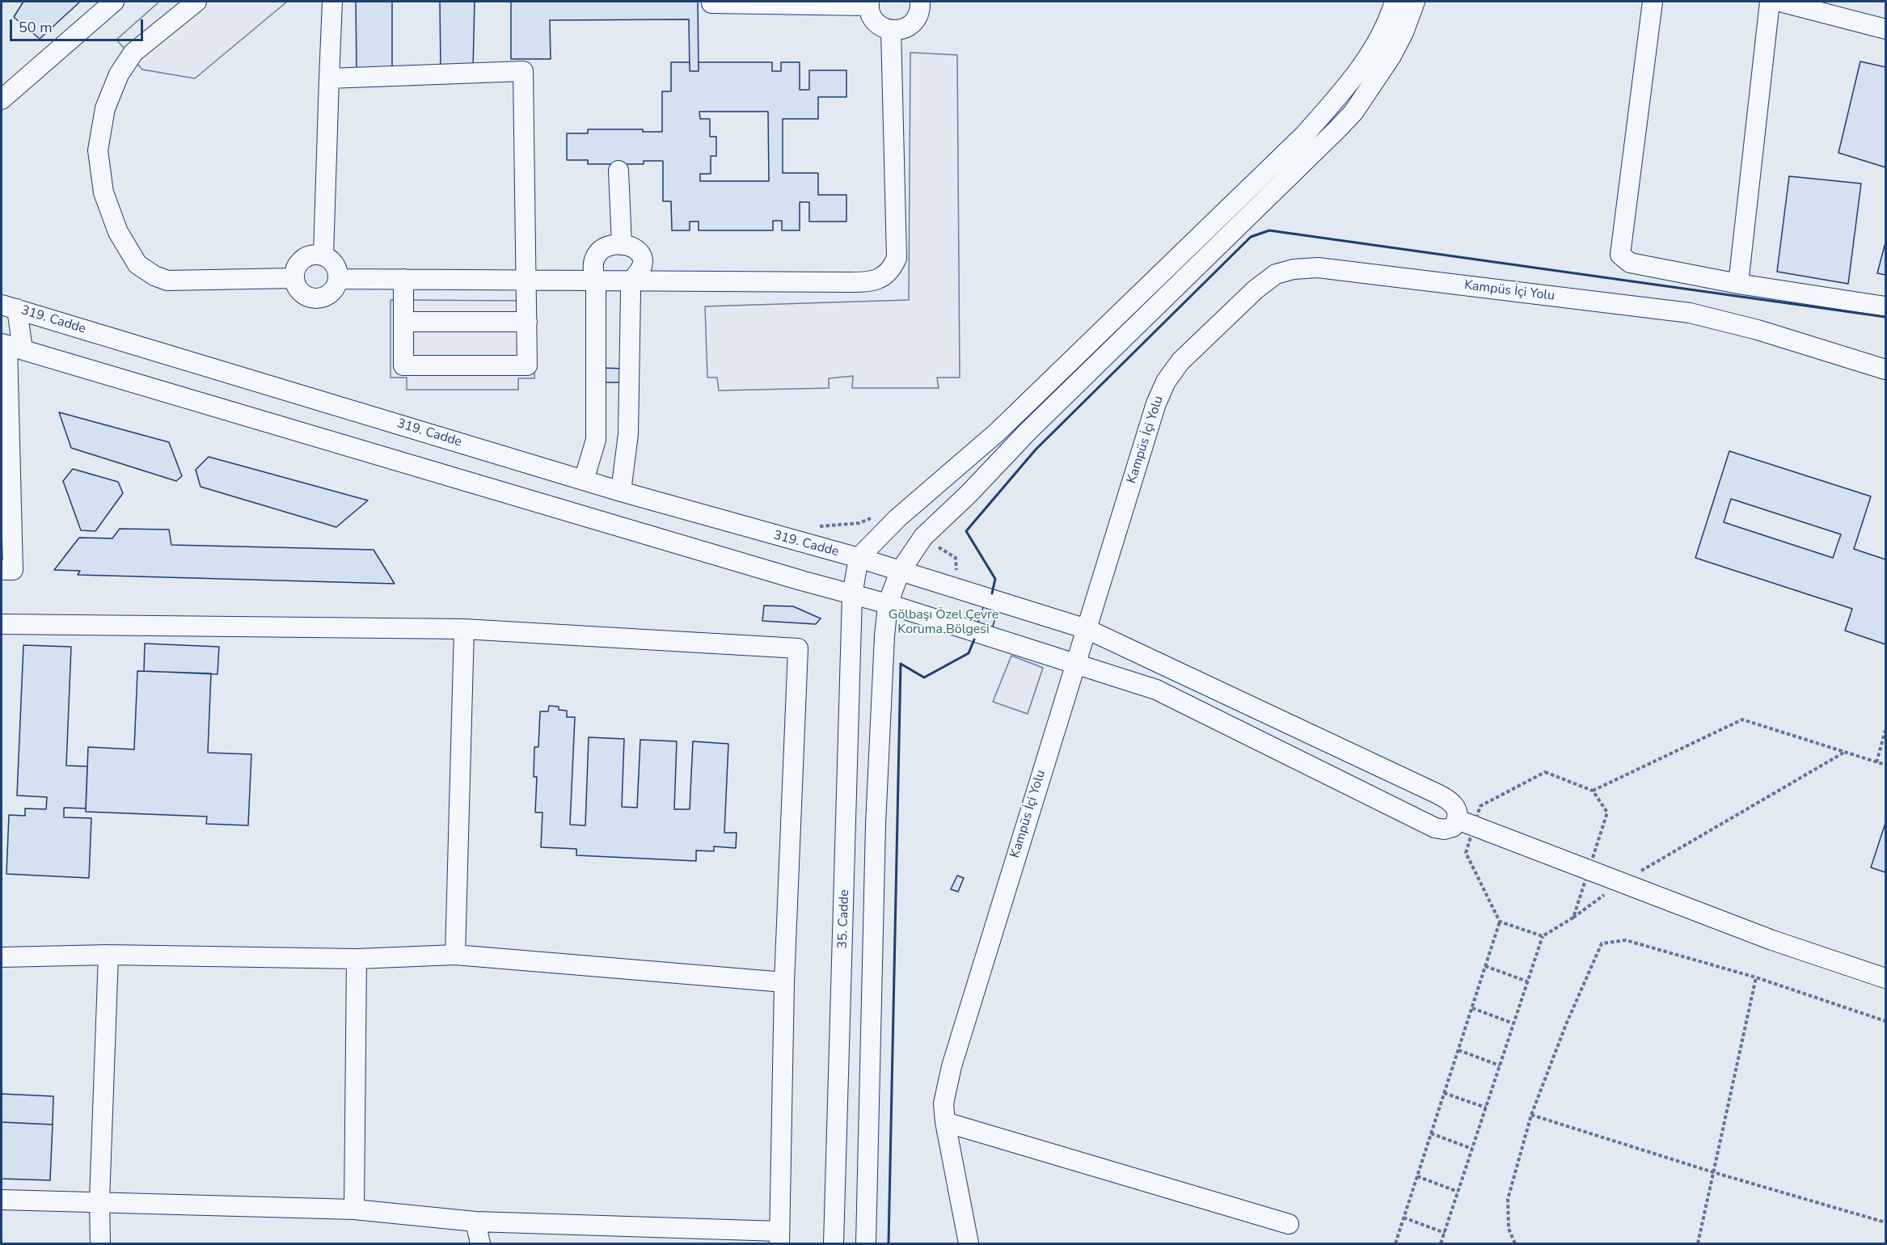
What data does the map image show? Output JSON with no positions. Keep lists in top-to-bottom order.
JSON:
{
  "streets": {
    "street": ["Kampüs İçi Yolu", "319. Cadde", "35. Cadde"]
  },
  "crossings": [
    ["Kampüs İçi Yolu", "319. Cadde"],
    ["319. Cadde", "35. Cadde"]
  ],
  "parks": ["Gölbaşı Özel Çevre Koruma Bölgesi"],
  "scale_bar": "50 m"
}
